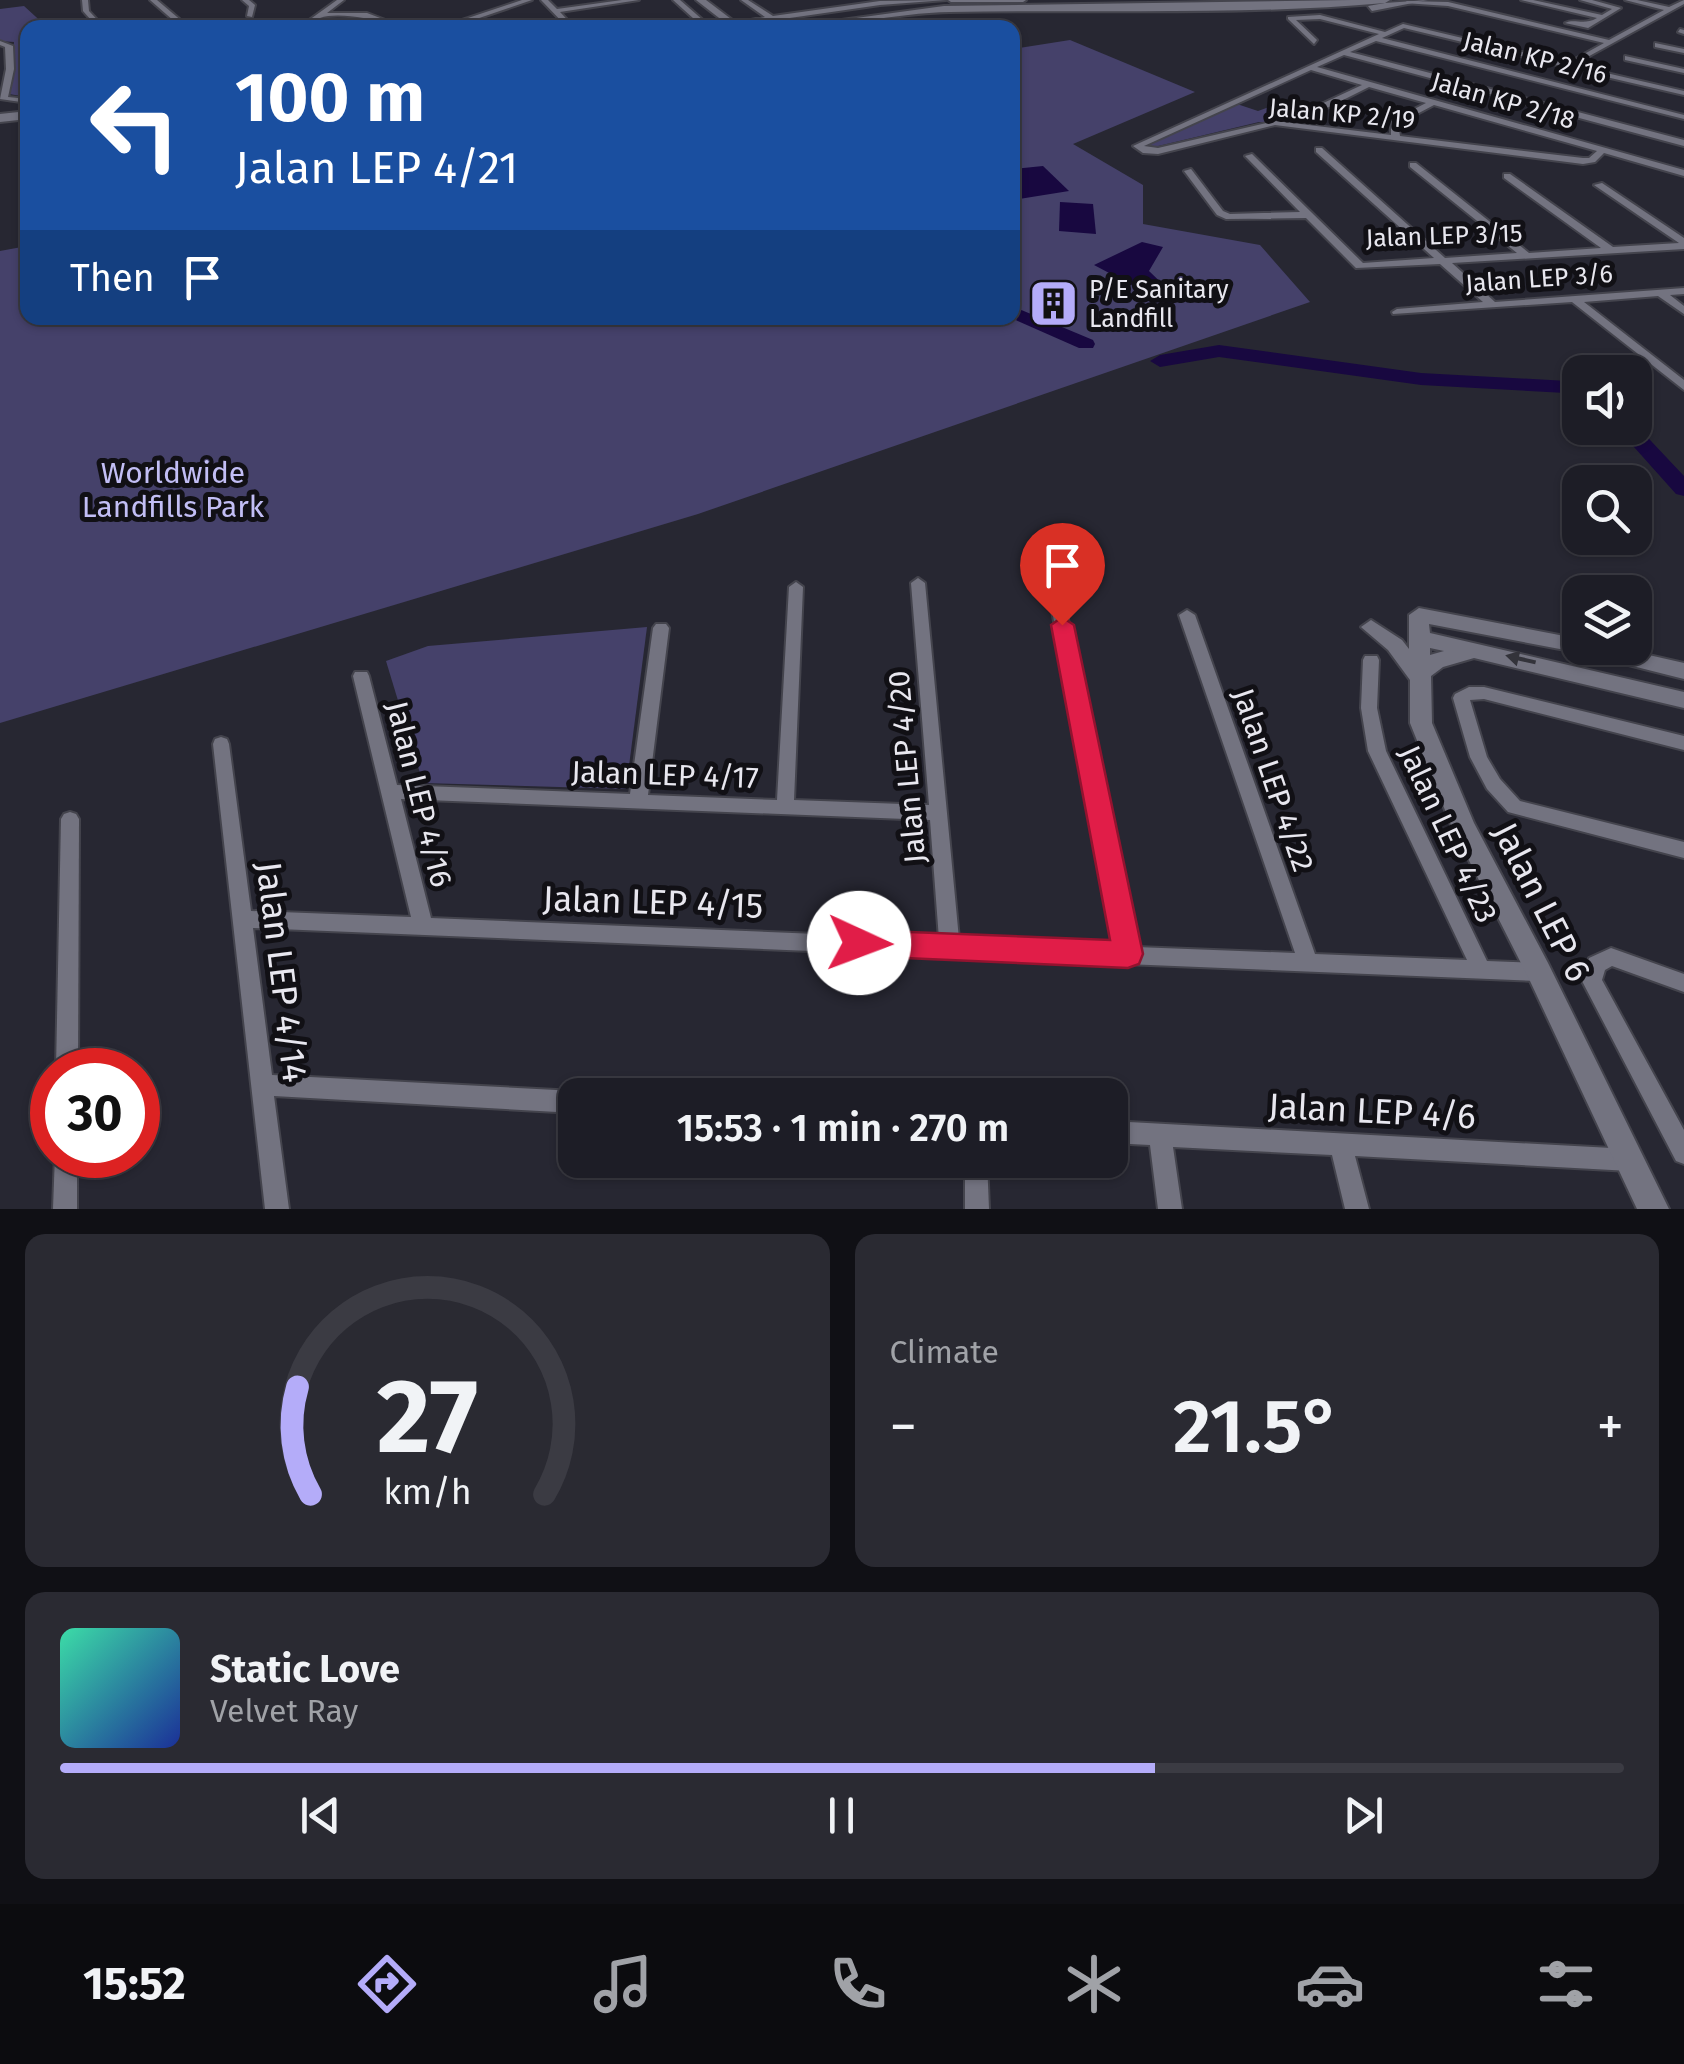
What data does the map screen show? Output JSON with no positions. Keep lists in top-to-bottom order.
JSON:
{
  "streets": {
    "street": [
      "Jalan KP 2/16",
      "Jalan KP 2/18",
      "Jalan KP 2/19",
      "Jalan LEP 3/15",
      "Jalan LEP 3/6",
      "Jalan LEP 4/20",
      "Jalan LEP 4/17",
      "Jalan LEP 4/22",
      "Jalan LEP 4/16",
      "Jalan LEP 4/23",
      "Jalan LEP 4/15",
      "Jalan LEP 6",
      "Jalan LEP 4/14",
      "Jalan LEP 4/6"
    ]
  },
  "crossings": [
    ["Jalan KP 2/16", "Jalan KP 2/19"],
    ["Jalan KP 2/18", "Jalan KP 2/19"],
    ["Jalan LEP 4/20", "Jalan LEP 4/17"],
    ["Jalan LEP 4/20", "Jalan LEP 4/15"],
    ["Jalan LEP 4/17", "Jalan LEP 4/16"],
    ["Jalan LEP 4/22", "Jalan LEP 4/15"],
    ["Jalan LEP 4/16", "Jalan LEP 4/15"],
    ["Jalan LEP 4/23", "Jalan LEP 4/15"],
    ["Jalan LEP 4/15", "Jalan LEP 6"],
    ["Jalan LEP 4/15", "Jalan LEP 4/14"],
    ["Jalan LEP 6", "Jalan LEP 4/6"]
  ],
  "parks": ["Worldwide Landfills Park"],
  "places": {
    "building": ["P/E Sanitary Landfill"]
  },
  "page": {
    "turn": ["100 m", "Jalan LEP 4/21"],
    "then": "Then",
    "limit": "30",
    "trip": "15:53 · 1 min · 270 m",
    "tile": "Climate",
    "heat": ["−", "21.5°", "+"],
    "song": ["Static Love", "Velvet Ray"],
    "tabs": "15:52",
    "gauge": ["27", "km/h"]
  }
}
